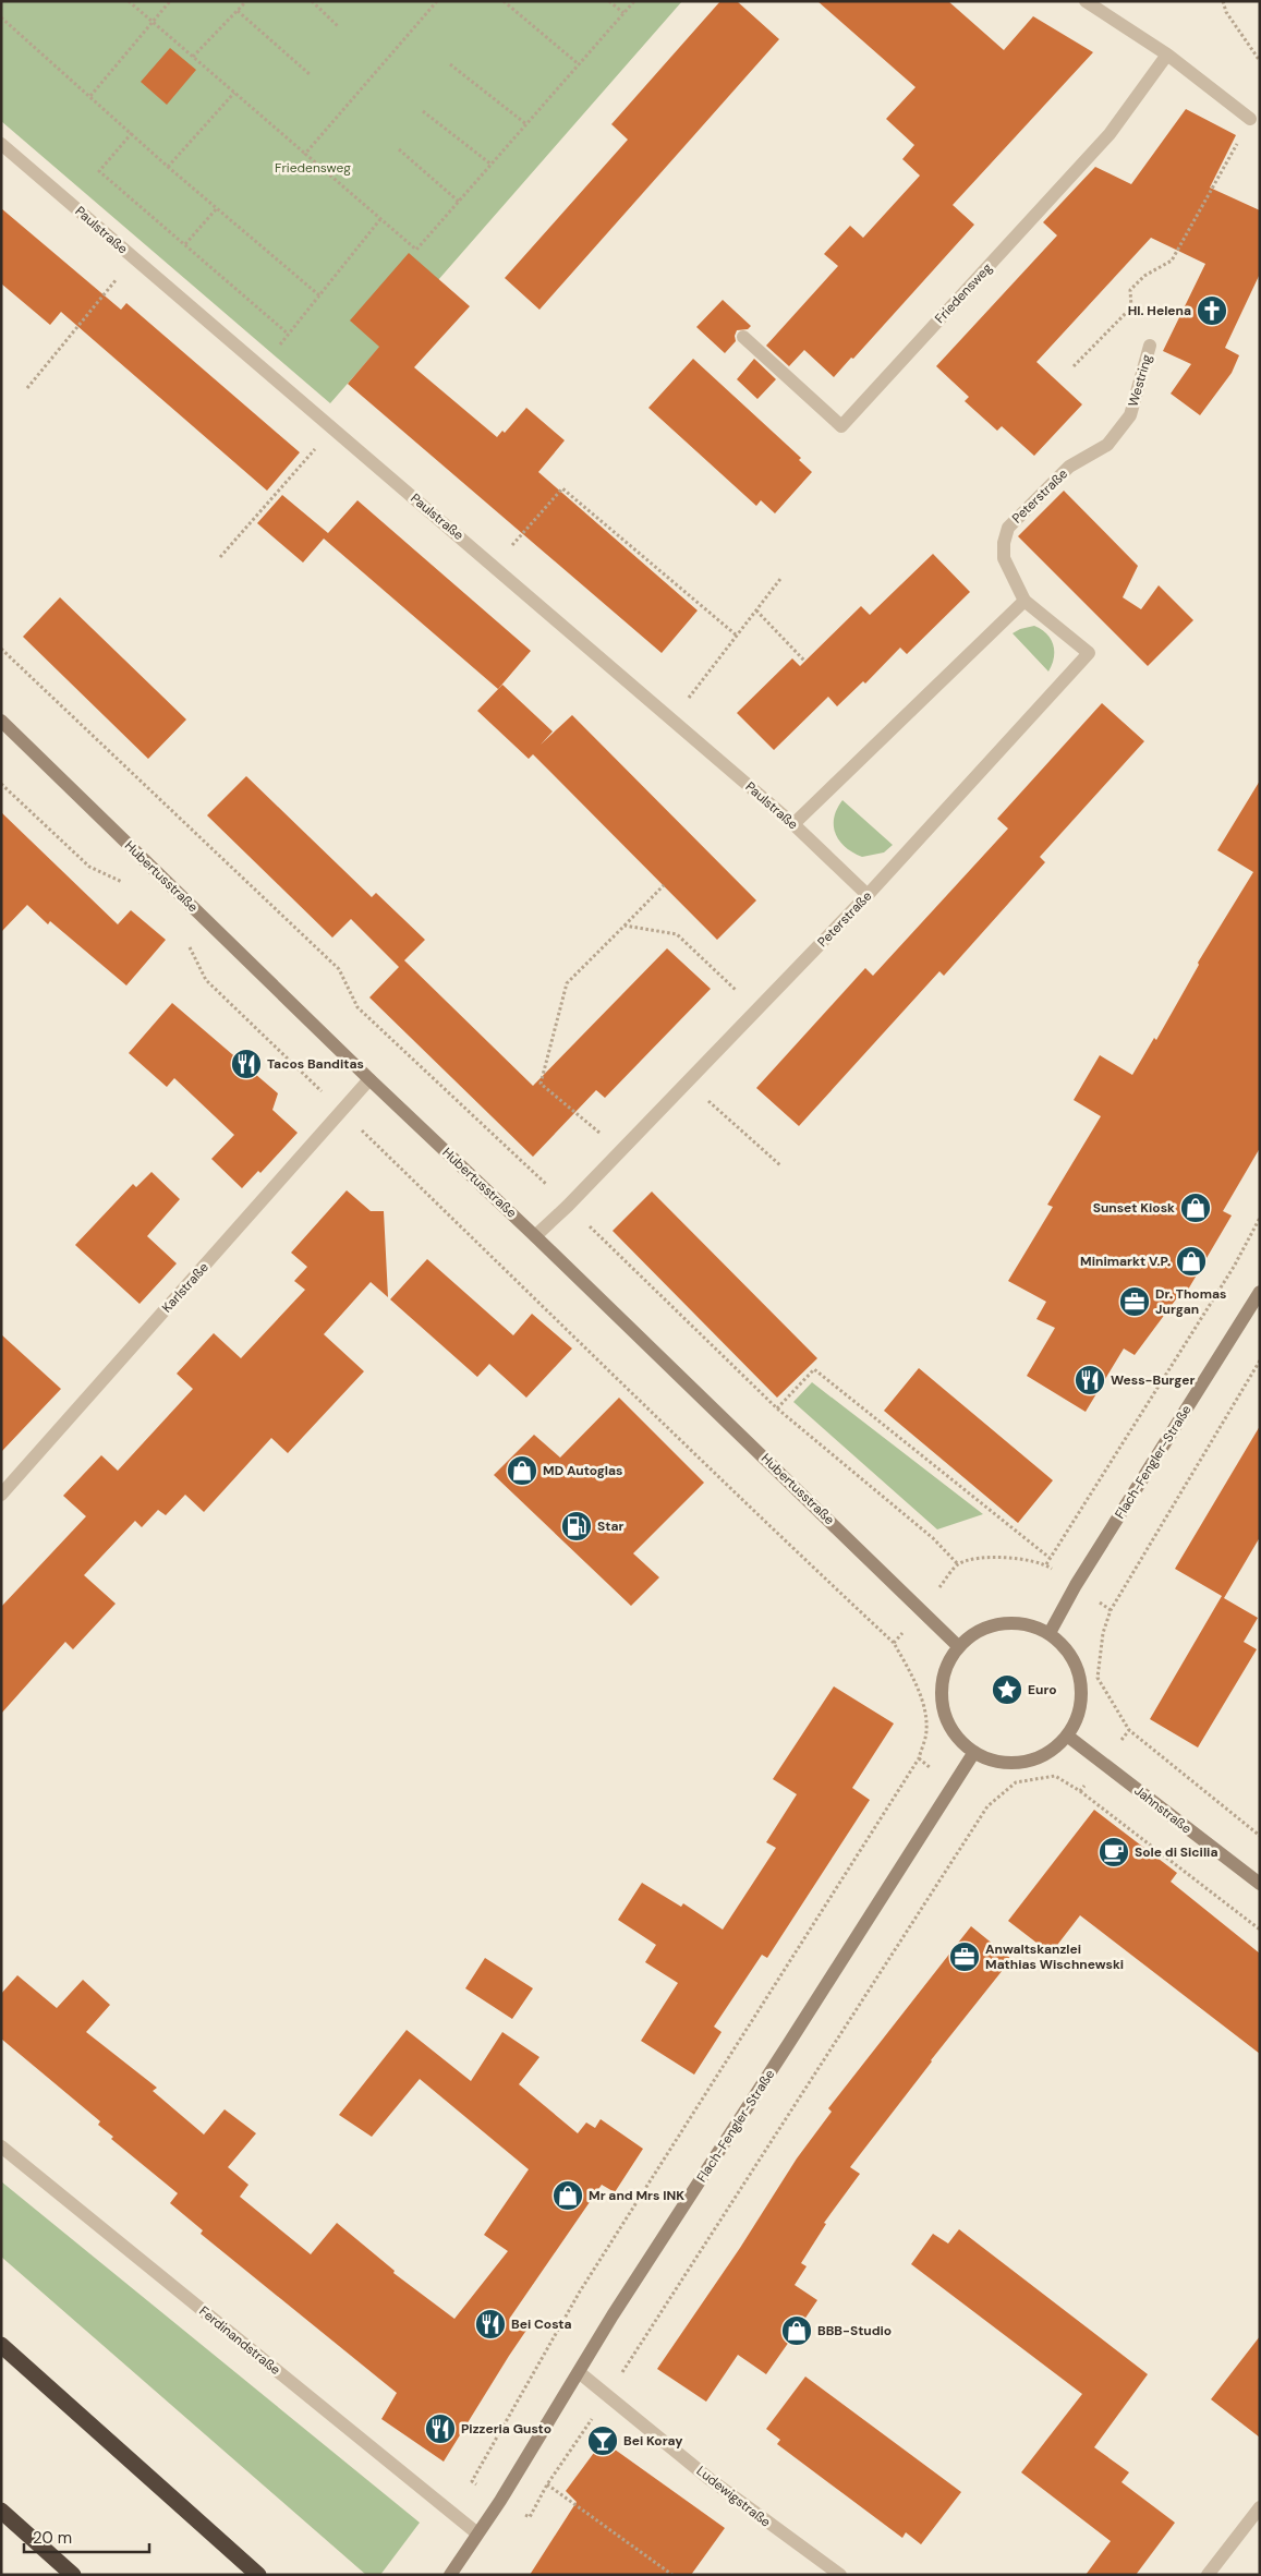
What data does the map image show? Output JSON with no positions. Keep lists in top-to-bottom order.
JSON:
{
  "streets": {
    "street": [
      "Paulstraße",
      "Friedensweg",
      "Westring",
      "Peterstraße",
      "Hubertusstraße",
      "Karlstraße",
      "Flach-Fengler-Straße",
      "Jahnstraße",
      "Ferdinandstraße",
      "Ludewigstraße"
    ]
  },
  "crossings": [
    ["Paulstraße", "Peterstraße"],
    ["Westring", "Peterstraße"],
    ["Peterstraße", "Hubertusstraße"],
    ["Hubertusstraße", "Karlstraße"],
    ["Hubertusstraße", "Flach-Fengler-Straße"],
    ["Hubertusstraße", "Jahnstraße"],
    ["Flach-Fengler-Straße", "Jahnstraße"],
    ["Flach-Fengler-Straße", "Ferdinandstraße"],
    ["Flach-Fengler-Straße", "Ludewigstraße"]
  ],
  "parks": ["Friedensweg"],
  "places": {
    "church": ["Hl. Helena"],
    "restaurant": [
      "Tacos Banditas",
      "Wess-Burger",
      "Bei Costa",
      "Pizzeria Gusto"
    ],
    "shop": [
      "Sunset Kiosk",
      "Minimarkt V.P.",
      "MD Autoglas",
      "Mr and Mrs INK",
      "BBB-Studio"
    ],
    "office": ["Dr. Thomas Jurgan", "Anwaltskanzlei Mathias Wischnewski"],
    "fuel station": ["Star"],
    "place": ["Euro"],
    "cafe": ["Sole di Sicilia"],
    "bar": ["Bei Koray"]
  },
  "scale_bar": "20 m"
}
